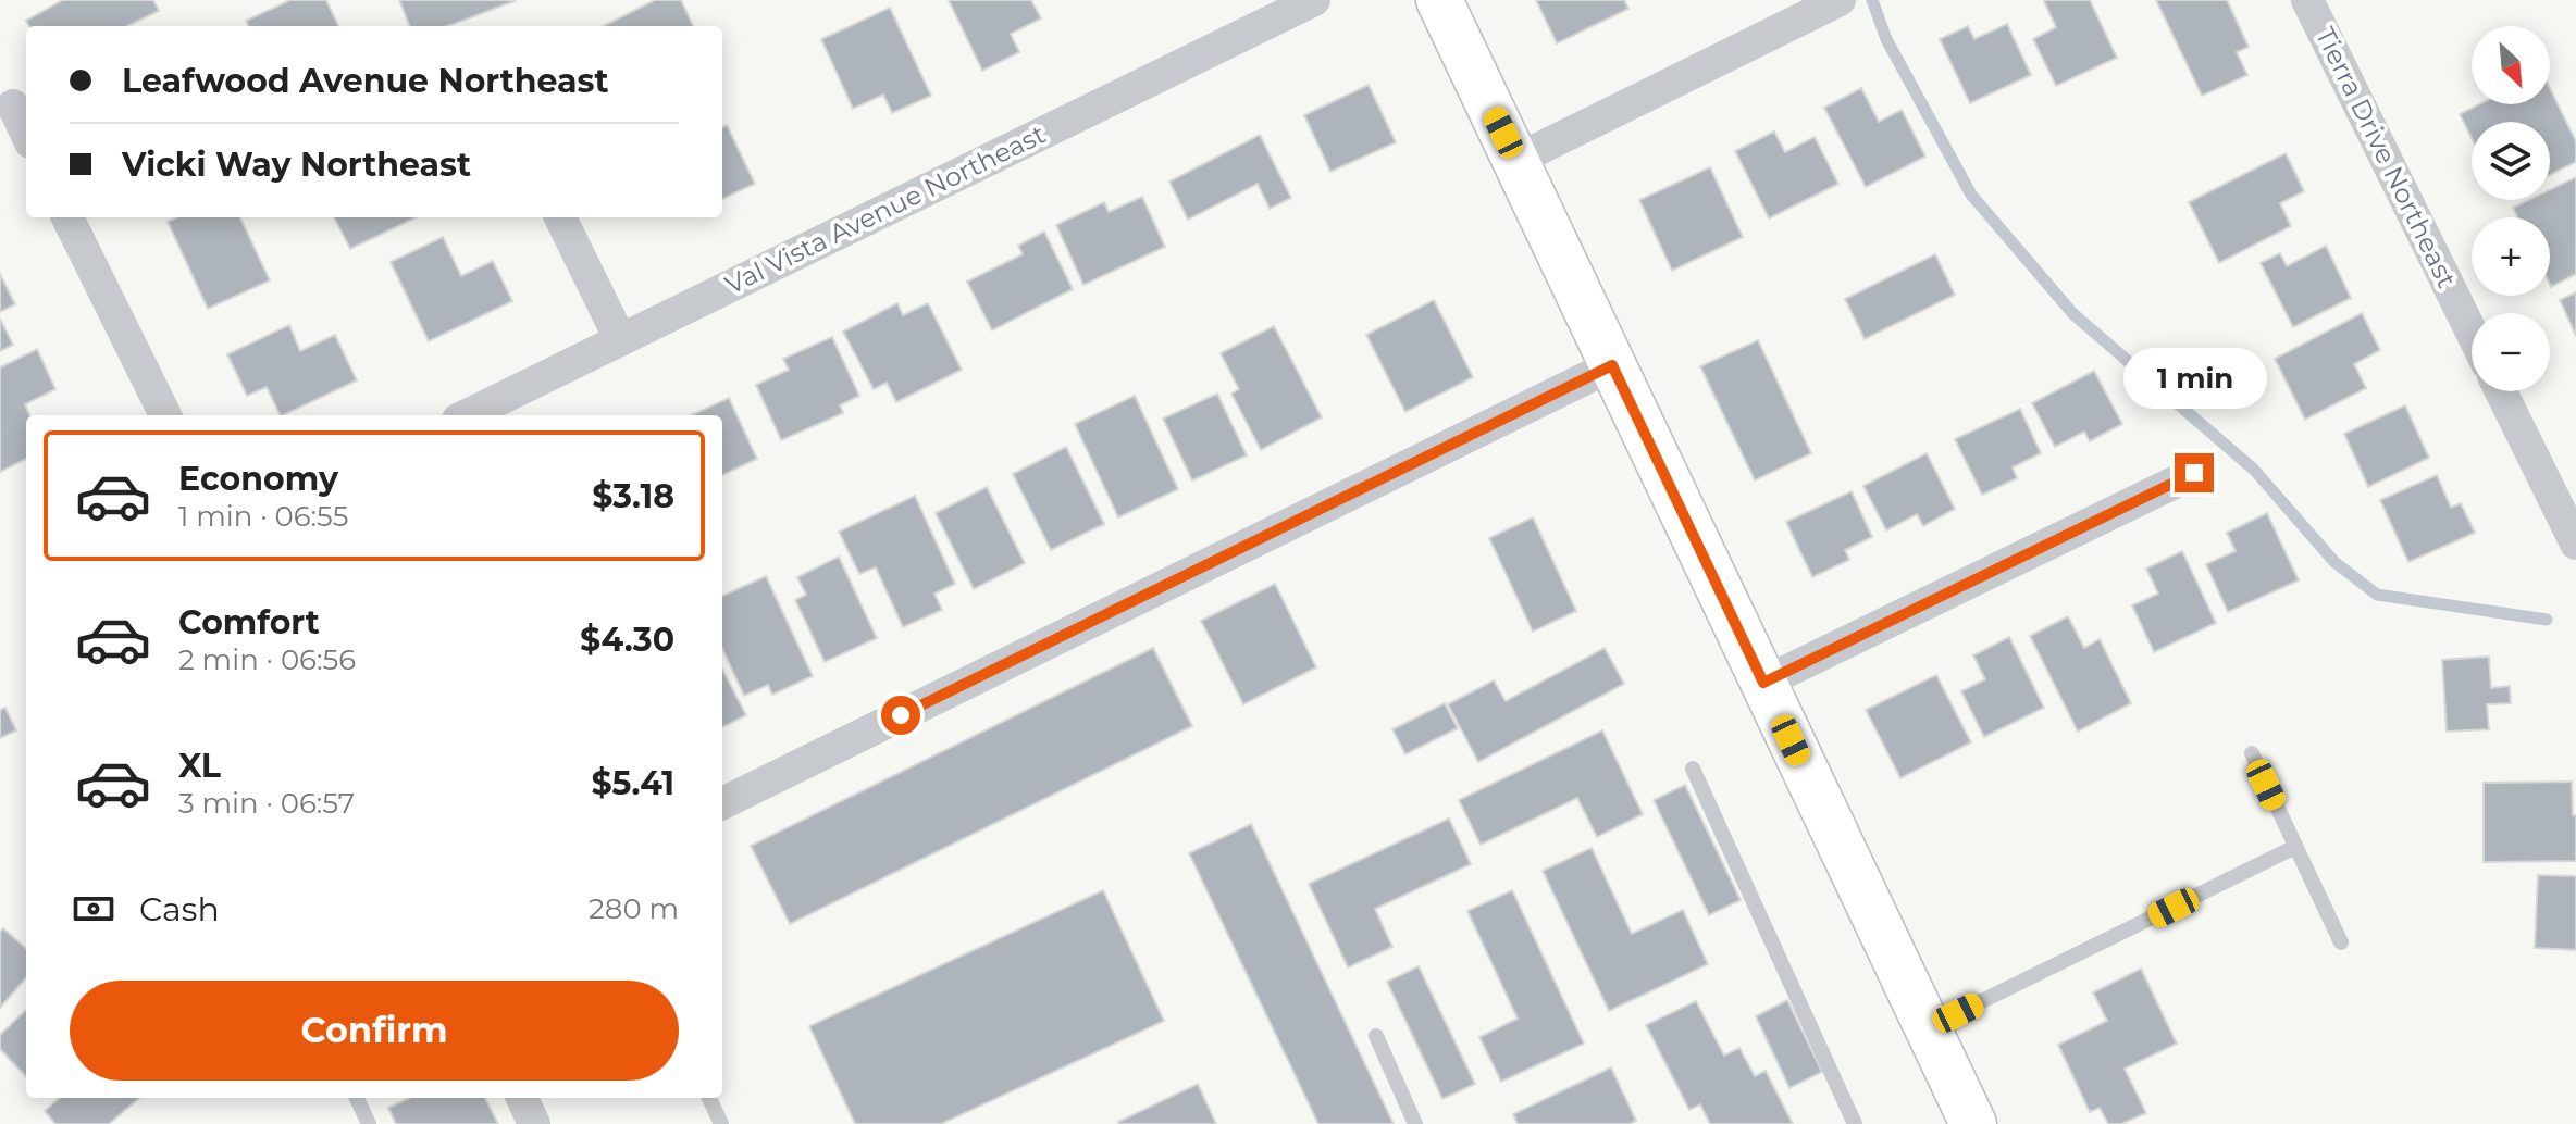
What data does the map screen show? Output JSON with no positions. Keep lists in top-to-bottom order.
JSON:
{
  "streets": {
    "street": ["Tierra Drive Northeast", "Val Vista Avenue Northeast"]
  },
  "north": "bottom right",
  "page": {
    "map_buttons": ["+", "−"],
    "banner": ["Leafwood Avenue Northeast", "Vicki Way Northeast"],
    "bubble": "1 min",
    "list": [
      {
        "name": "Economy",
        "note": "1 min · 06:55",
        "value": "$3.18"
      },
      {
        "name": "Comfort",
        "note": "2 min · 06:56",
        "value": "$4.30"
      },
      {
        "name": "XL",
        "note": "3 min · 06:57",
        "value": "$5.41"
      }
    ],
    "pay": ["Cash", "280 m"],
    "buttons": "Confirm"
  }
}
